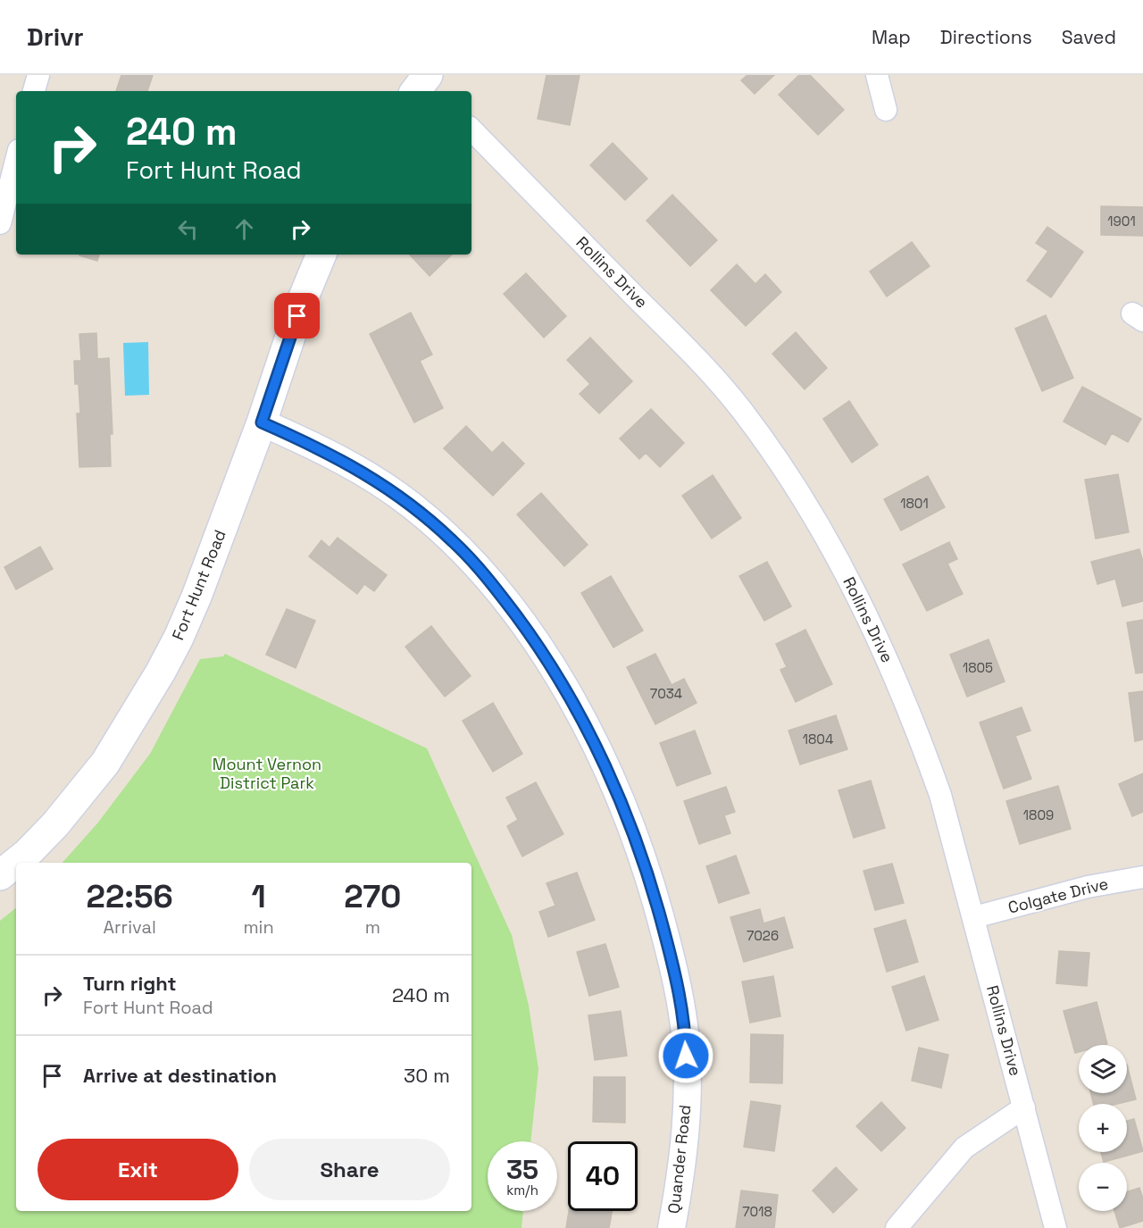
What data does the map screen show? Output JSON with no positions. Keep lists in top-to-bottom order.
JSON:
{
  "streets": {
    "main road": ["Fort Hunt Road"],
    "street": ["Rollins Drive", "Colgate Drive", "Quander Road"]
  },
  "crossings": [
    ["Rollins Drive", "Colgate Drive"],
    ["Fort Hunt Road", "Quander Road"]
  ],
  "parks": ["Mount Vernon District Park"],
  "house_numbers": [
    "1901",
    "1801",
    "1805",
    "7034",
    "1804",
    "1809",
    "7026",
    "7018"
  ],
  "page": {
    "header": "Drivr",
    "nav": ["Map", "Directions", "Saved"],
    "turn": ["240 m", "Fort Hunt Road"],
    "eta": [
      "22:56",
      "Arrival",
      "1",
      "min",
      "270",
      "m"
    ],
    "list": [
      {
        "name": "Turn right",
        "note": "Fort Hunt Road",
        "value": "240 m"
      },
      {
        "name": "Arrive at destination",
        "value": "30 m"
      }
    ],
    "map_buttons": ["+", "−"],
    "buttons": ["Exit", "Share"],
    "speed": "35 km/h",
    "limit": "40"
  }
}
